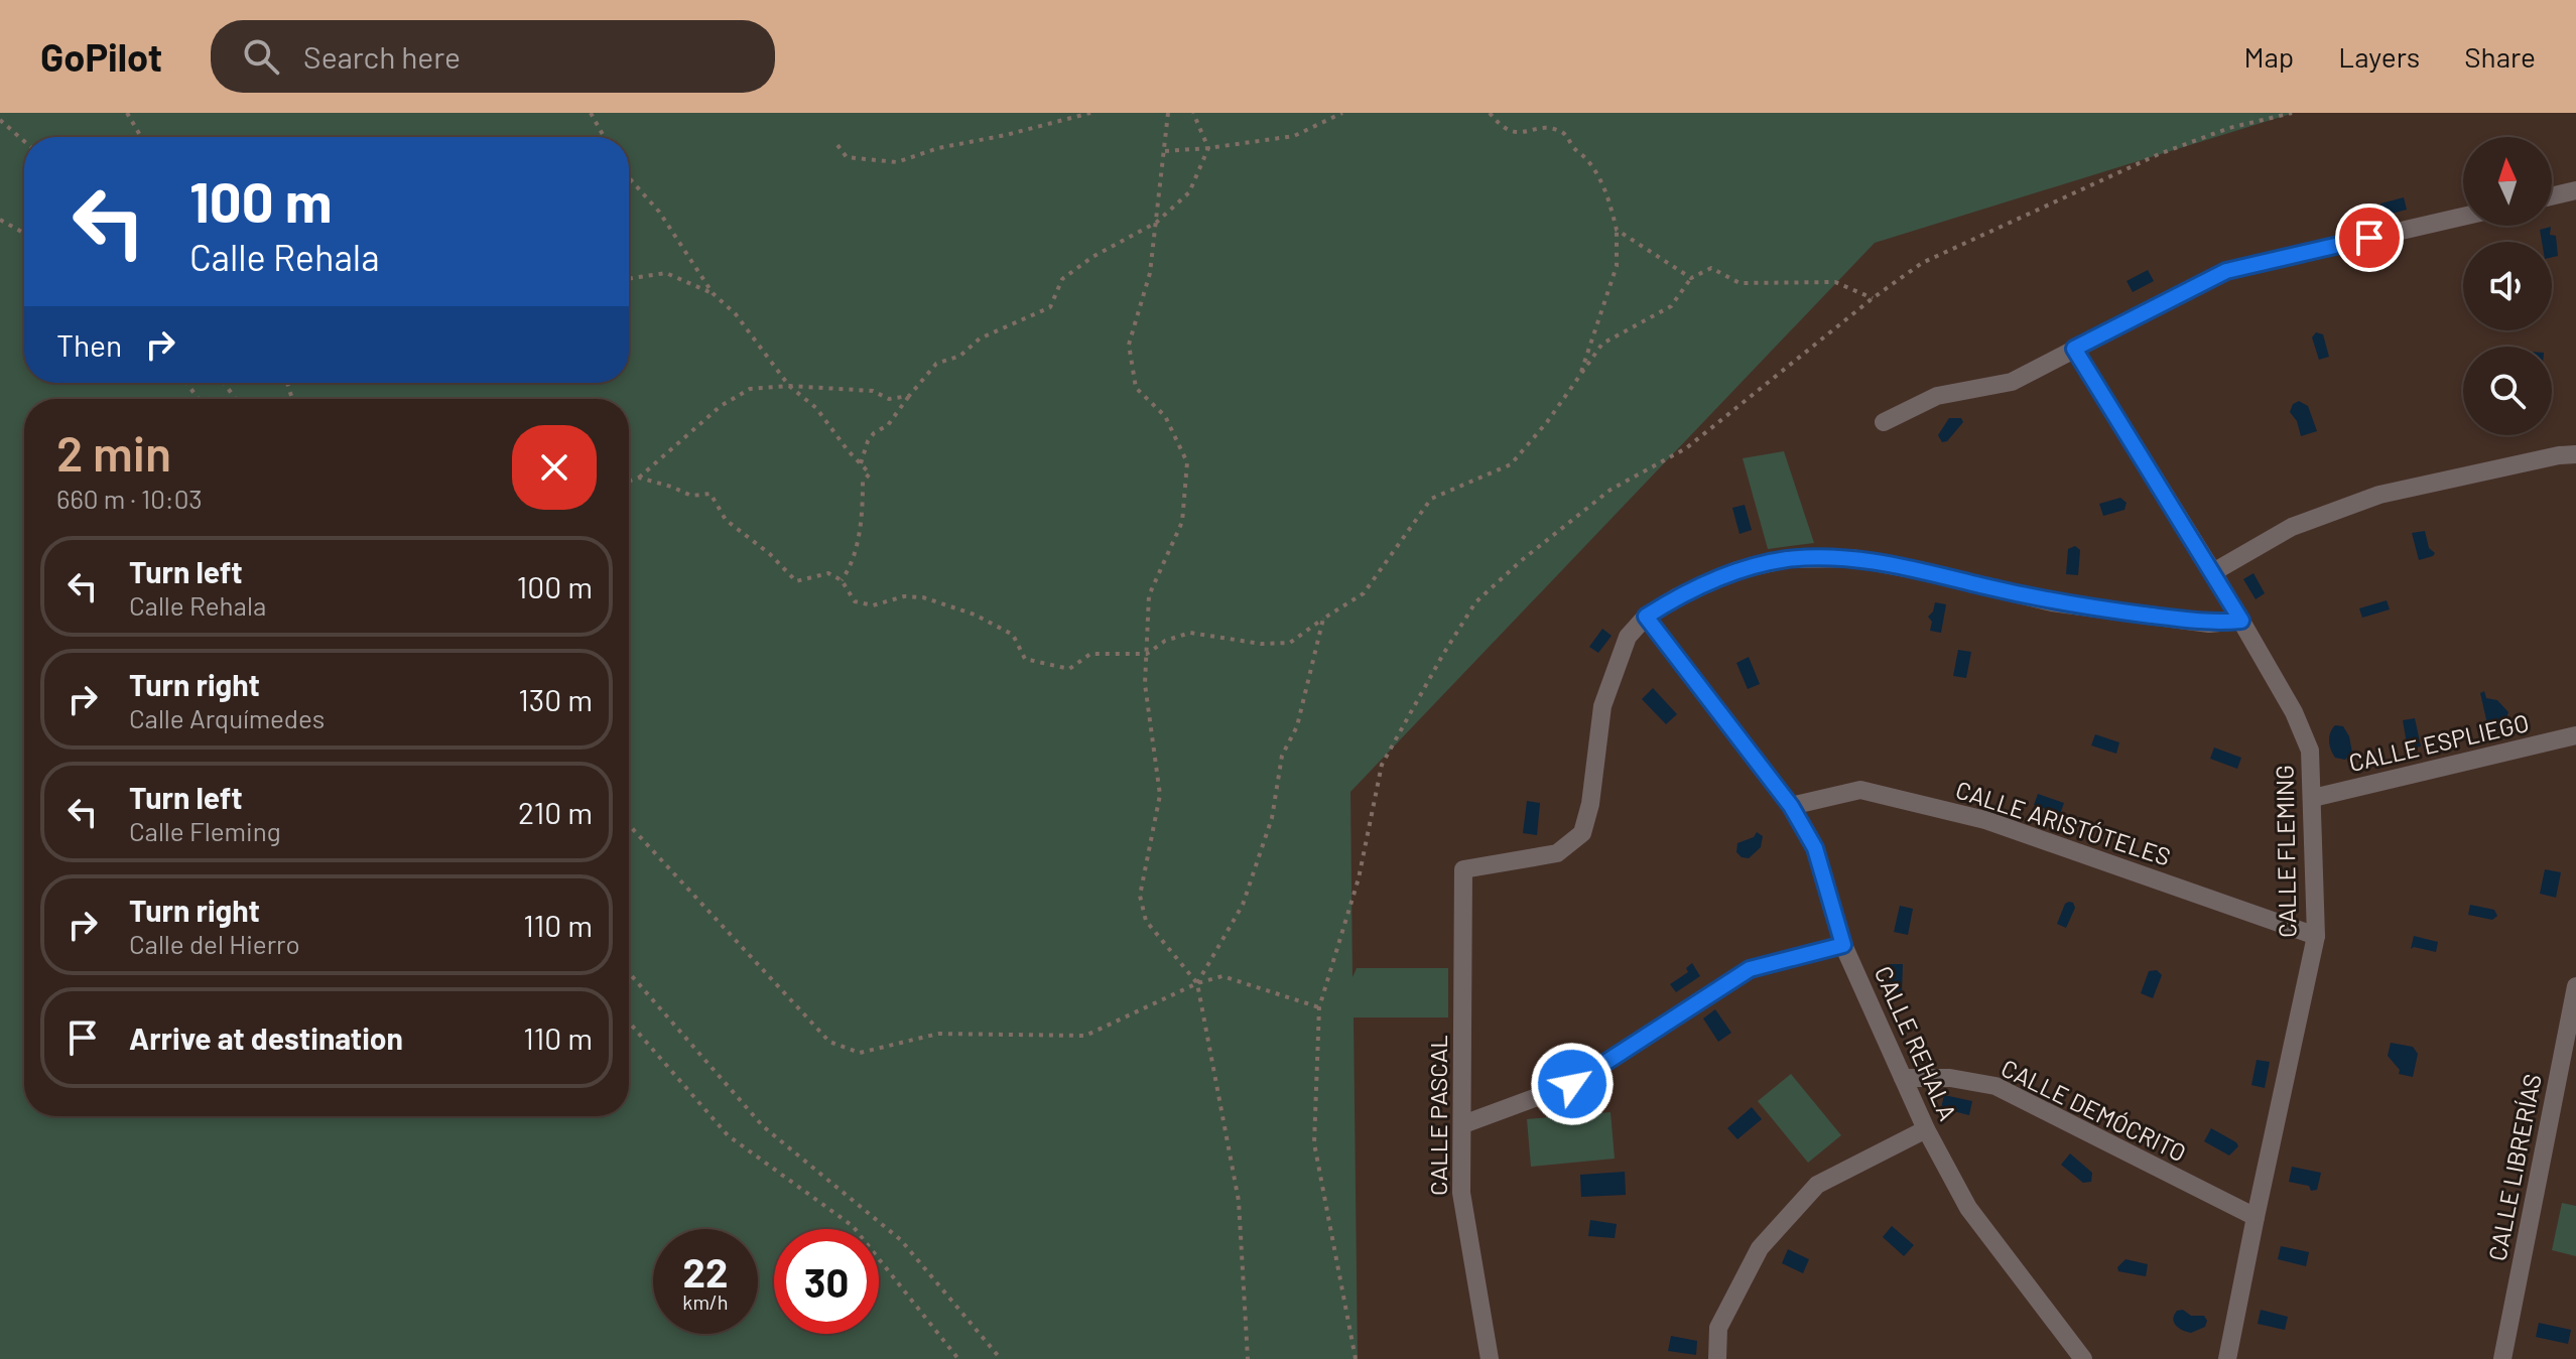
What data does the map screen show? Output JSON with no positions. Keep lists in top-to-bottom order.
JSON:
{
  "streets": {
    "street": [
      "CALLE ESPLIEGO",
      "CALLE ARISTÓTELES",
      "CALLE FLEMING",
      "CALLE REHALA",
      "CALLE DEMÓCRITO",
      "CALLE PASCAL",
      "CALLE LIBRERÍAS"
    ]
  },
  "crossings": [
    ["CALLE ESPLIEGO", "CALLE FLEMING"],
    ["CALLE ARISTÓTELES", "CALLE FLEMING"],
    ["CALLE ARISTÓTELES", "CALLE REHALA"],
    ["CALLE FLEMING", "CALLE DEMÓCRITO"],
    ["CALLE REHALA", "CALLE DEMÓCRITO"],
    ["CALLE REHALA", "CALLE PASCAL"]
  ],
  "north": "top",
  "page": {
    "header": "GoPilot",
    "search": "Search here",
    "nav": ["Map", "Layers", "Share"],
    "turn": ["100 m", "Calle Rehala"],
    "then": "Then",
    "heading": ["2 min", "660 m · 10:03"],
    "list": [
      {
        "name": "Turn left",
        "note": "Calle Rehala",
        "value": "100 m"
      },
      {
        "name": "Turn right",
        "note": "Calle Arquímedes",
        "value": "130 m"
      },
      {
        "name": "Turn left",
        "note": "Calle Fleming",
        "value": "210 m"
      },
      {
        "name": "Turn right",
        "note": "Calle del Hierro",
        "value": "110 m"
      },
      {
        "name": "Arrive at destination",
        "value": "110 m"
      }
    ],
    "speed": "22 km/h",
    "limit": "30"
  }
}
